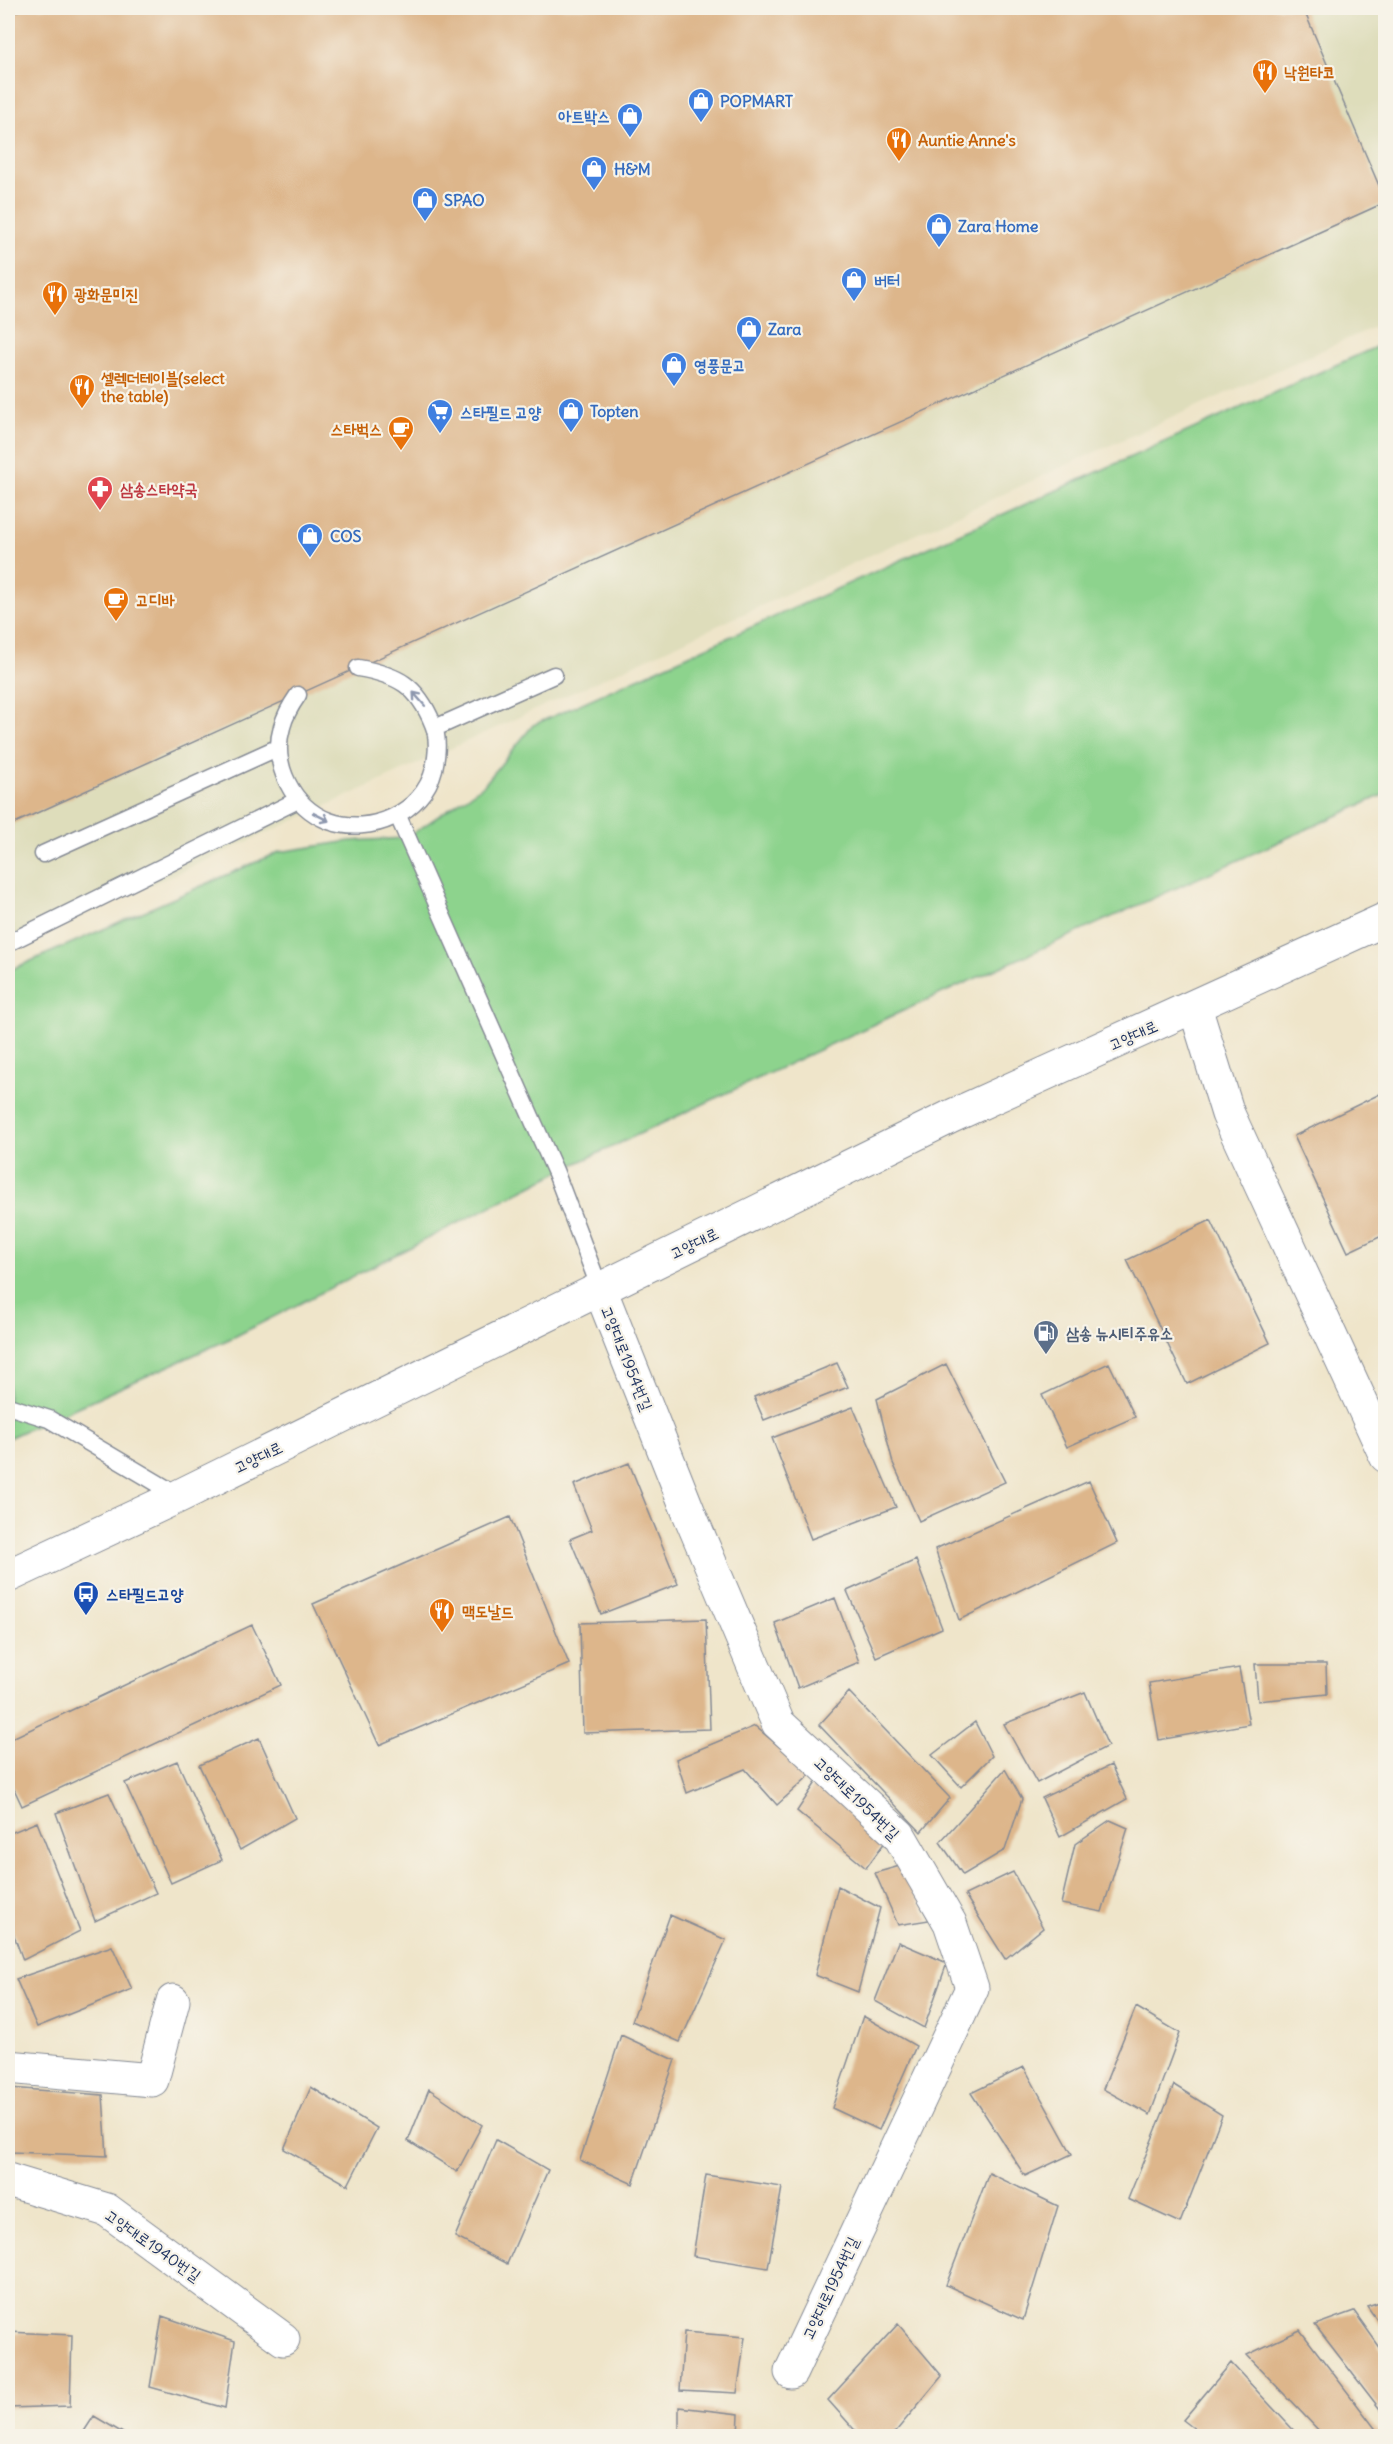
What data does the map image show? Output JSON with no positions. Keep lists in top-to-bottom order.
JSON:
{
  "streets": {
    "street": ["고양대로", "고양대로1954번길", "고양대로1940번길"]
  },
  "crossings": [
    ["고양대로", "고양대로1954번길"]
  ],
  "places": {
    "restaurant": [
      "낙원타코",
      "Auntie Anne's",
      "광화문미진",
      "셀렉더테이블(select the table)",
      "맥도날드"
    ],
    "shop": [
      "POPMART",
      "아트박스",
      "H&M",
      "SPAO",
      "Zara Home",
      "버터",
      "Zara",
      "영풍문고",
      "Topten",
      "COS"
    ],
    "supermarket": ["스타필드 고양"],
    "cafe": ["스타벅스", "고디바"],
    "pharmacy": ["삼송스타약국"],
    "fuel station": ["삼송 뉴시티주유소"],
    "bus stop": ["스타필드고양"]
  }
}
